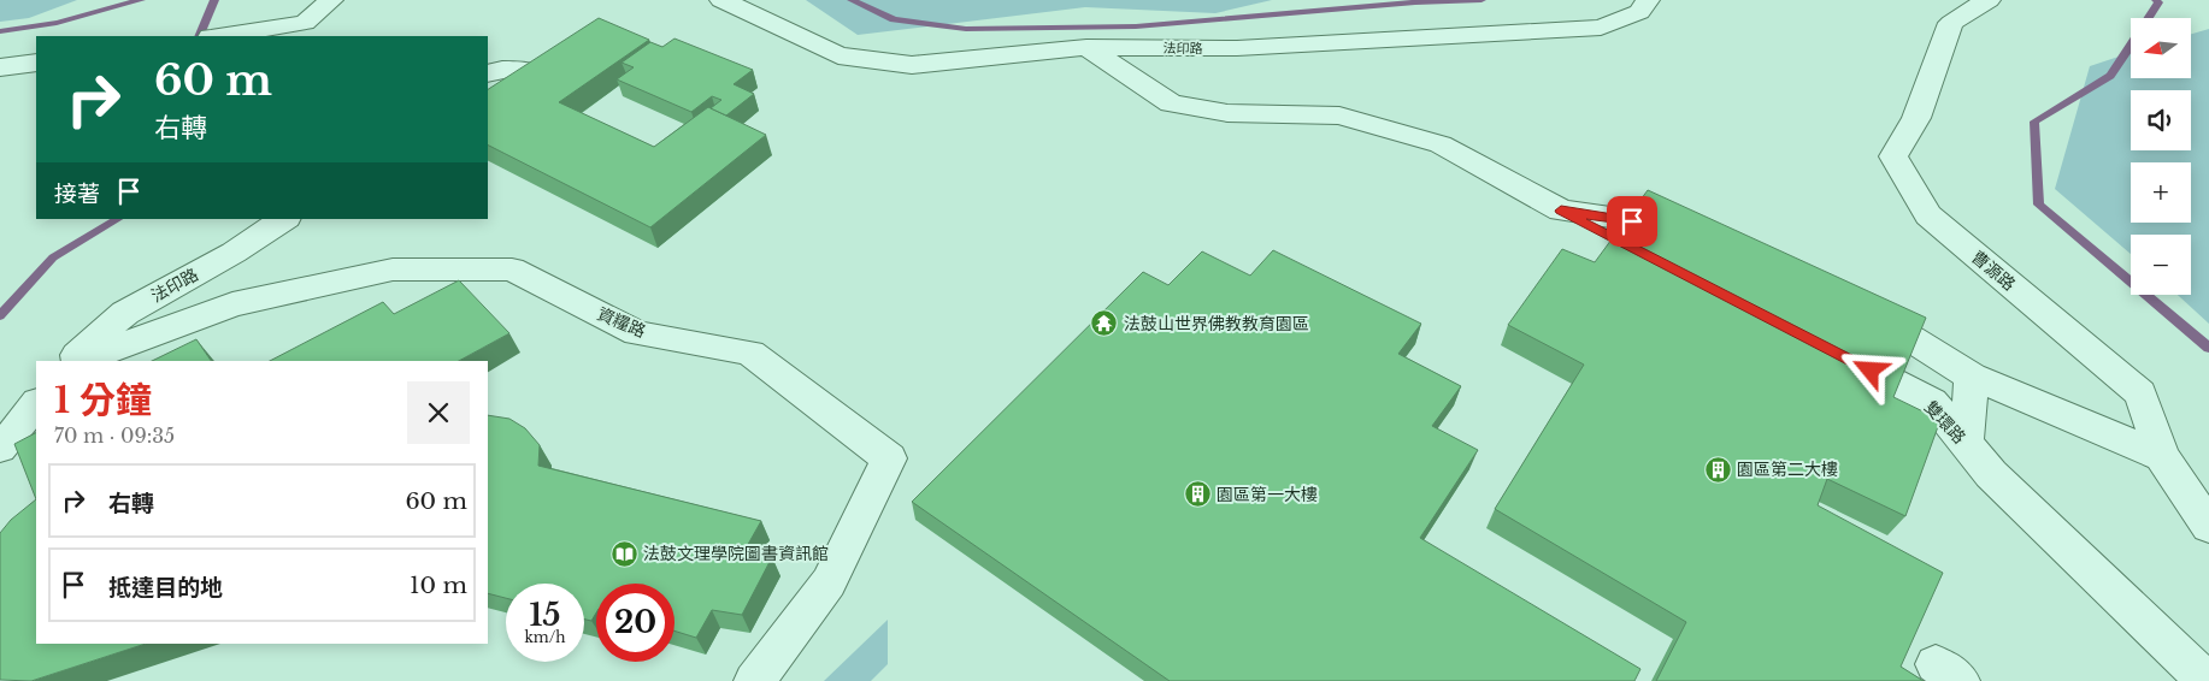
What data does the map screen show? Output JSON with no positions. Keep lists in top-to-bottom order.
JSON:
{
  "streets": {
    "street": [
      "法印路",
      "曹源路",
      "資糧路",
      "雙環路"
    ]
  },
  "places": {
    "temple": ["法鼓山世界佛教教育園區"],
    "building": ["園區第二大樓", "園區第一大樓"],
    "library": ["法鼓文理學院圖書資訊館"]
  },
  "north": "left",
  "page": {
    "map_buttons": ["+", "−"],
    "turn": ["60 m", "右轉"],
    "then": "接著",
    "heading": ["1 分鐘", "70 m · 09:35"],
    "list": [
      {
        "name": "右轉",
        "value": "60 m"
      },
      {
        "name": "抵達目的地",
        "value": "10 m"
      }
    ],
    "speed": "15 km/h",
    "limit": "20"
  }
}
